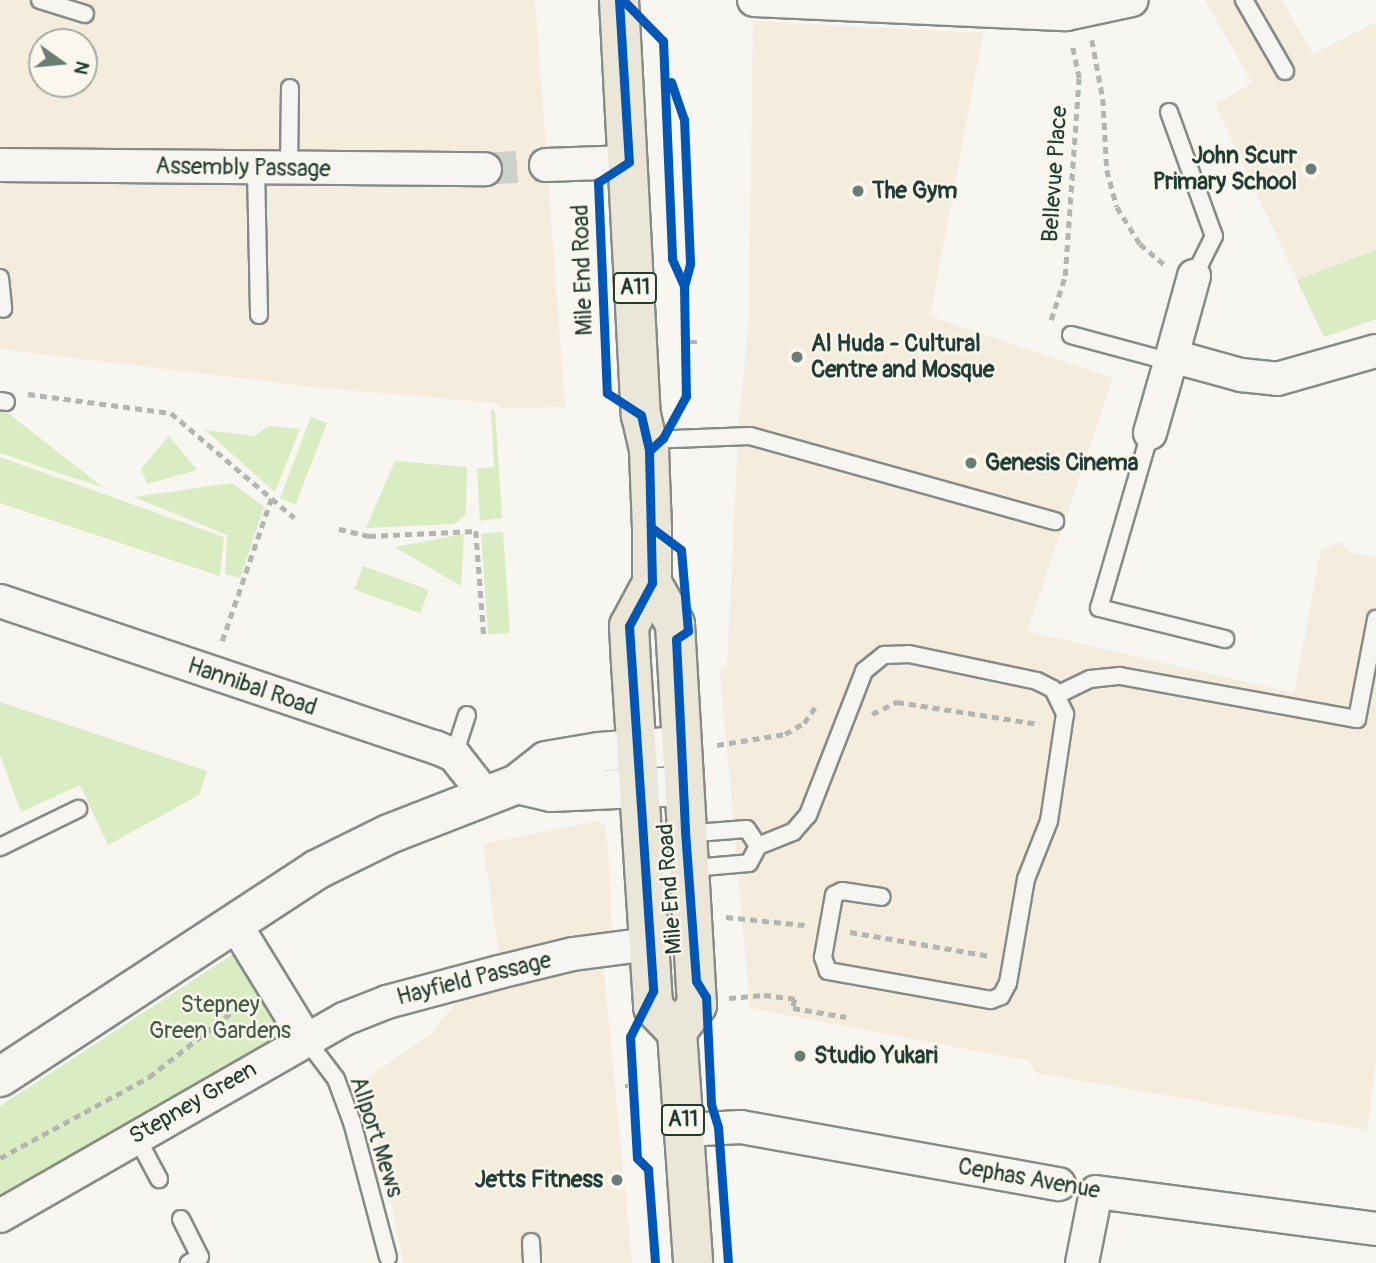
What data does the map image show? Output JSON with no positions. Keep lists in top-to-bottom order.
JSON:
{
  "streets": {
    "highway": ["Mile End Road", "A11"],
    "street": [
      "Assembly Passage",
      "Hannibal Road",
      "Hayfield Passage",
      "Stepney Green",
      "Cephas Avenue"
    ],
    "lane": ["Allport Mews"],
    "path": ["Bellevue Place"]
  },
  "crossings": [
    ["Mile End Road", "A11"],
    ["Mile End Road", "Hayfield Passage"],
    ["A11", "Cephas Avenue"],
    ["Hayfield Passage", "Stepney Green"],
    ["Hayfield Passage", "Allport Mews"],
    ["Stepney Green", "Allport Mews"]
  ],
  "parks": ["Stepney Green Gardens"],
  "places": [
    "John Scurr Primary School",
    "The Gym",
    "Al Huda - Cultural Centre and Mosque",
    "Genesis Cinema",
    "Studio Yukari",
    "Jetts Fitness"
  ],
  "north": "right"
}
